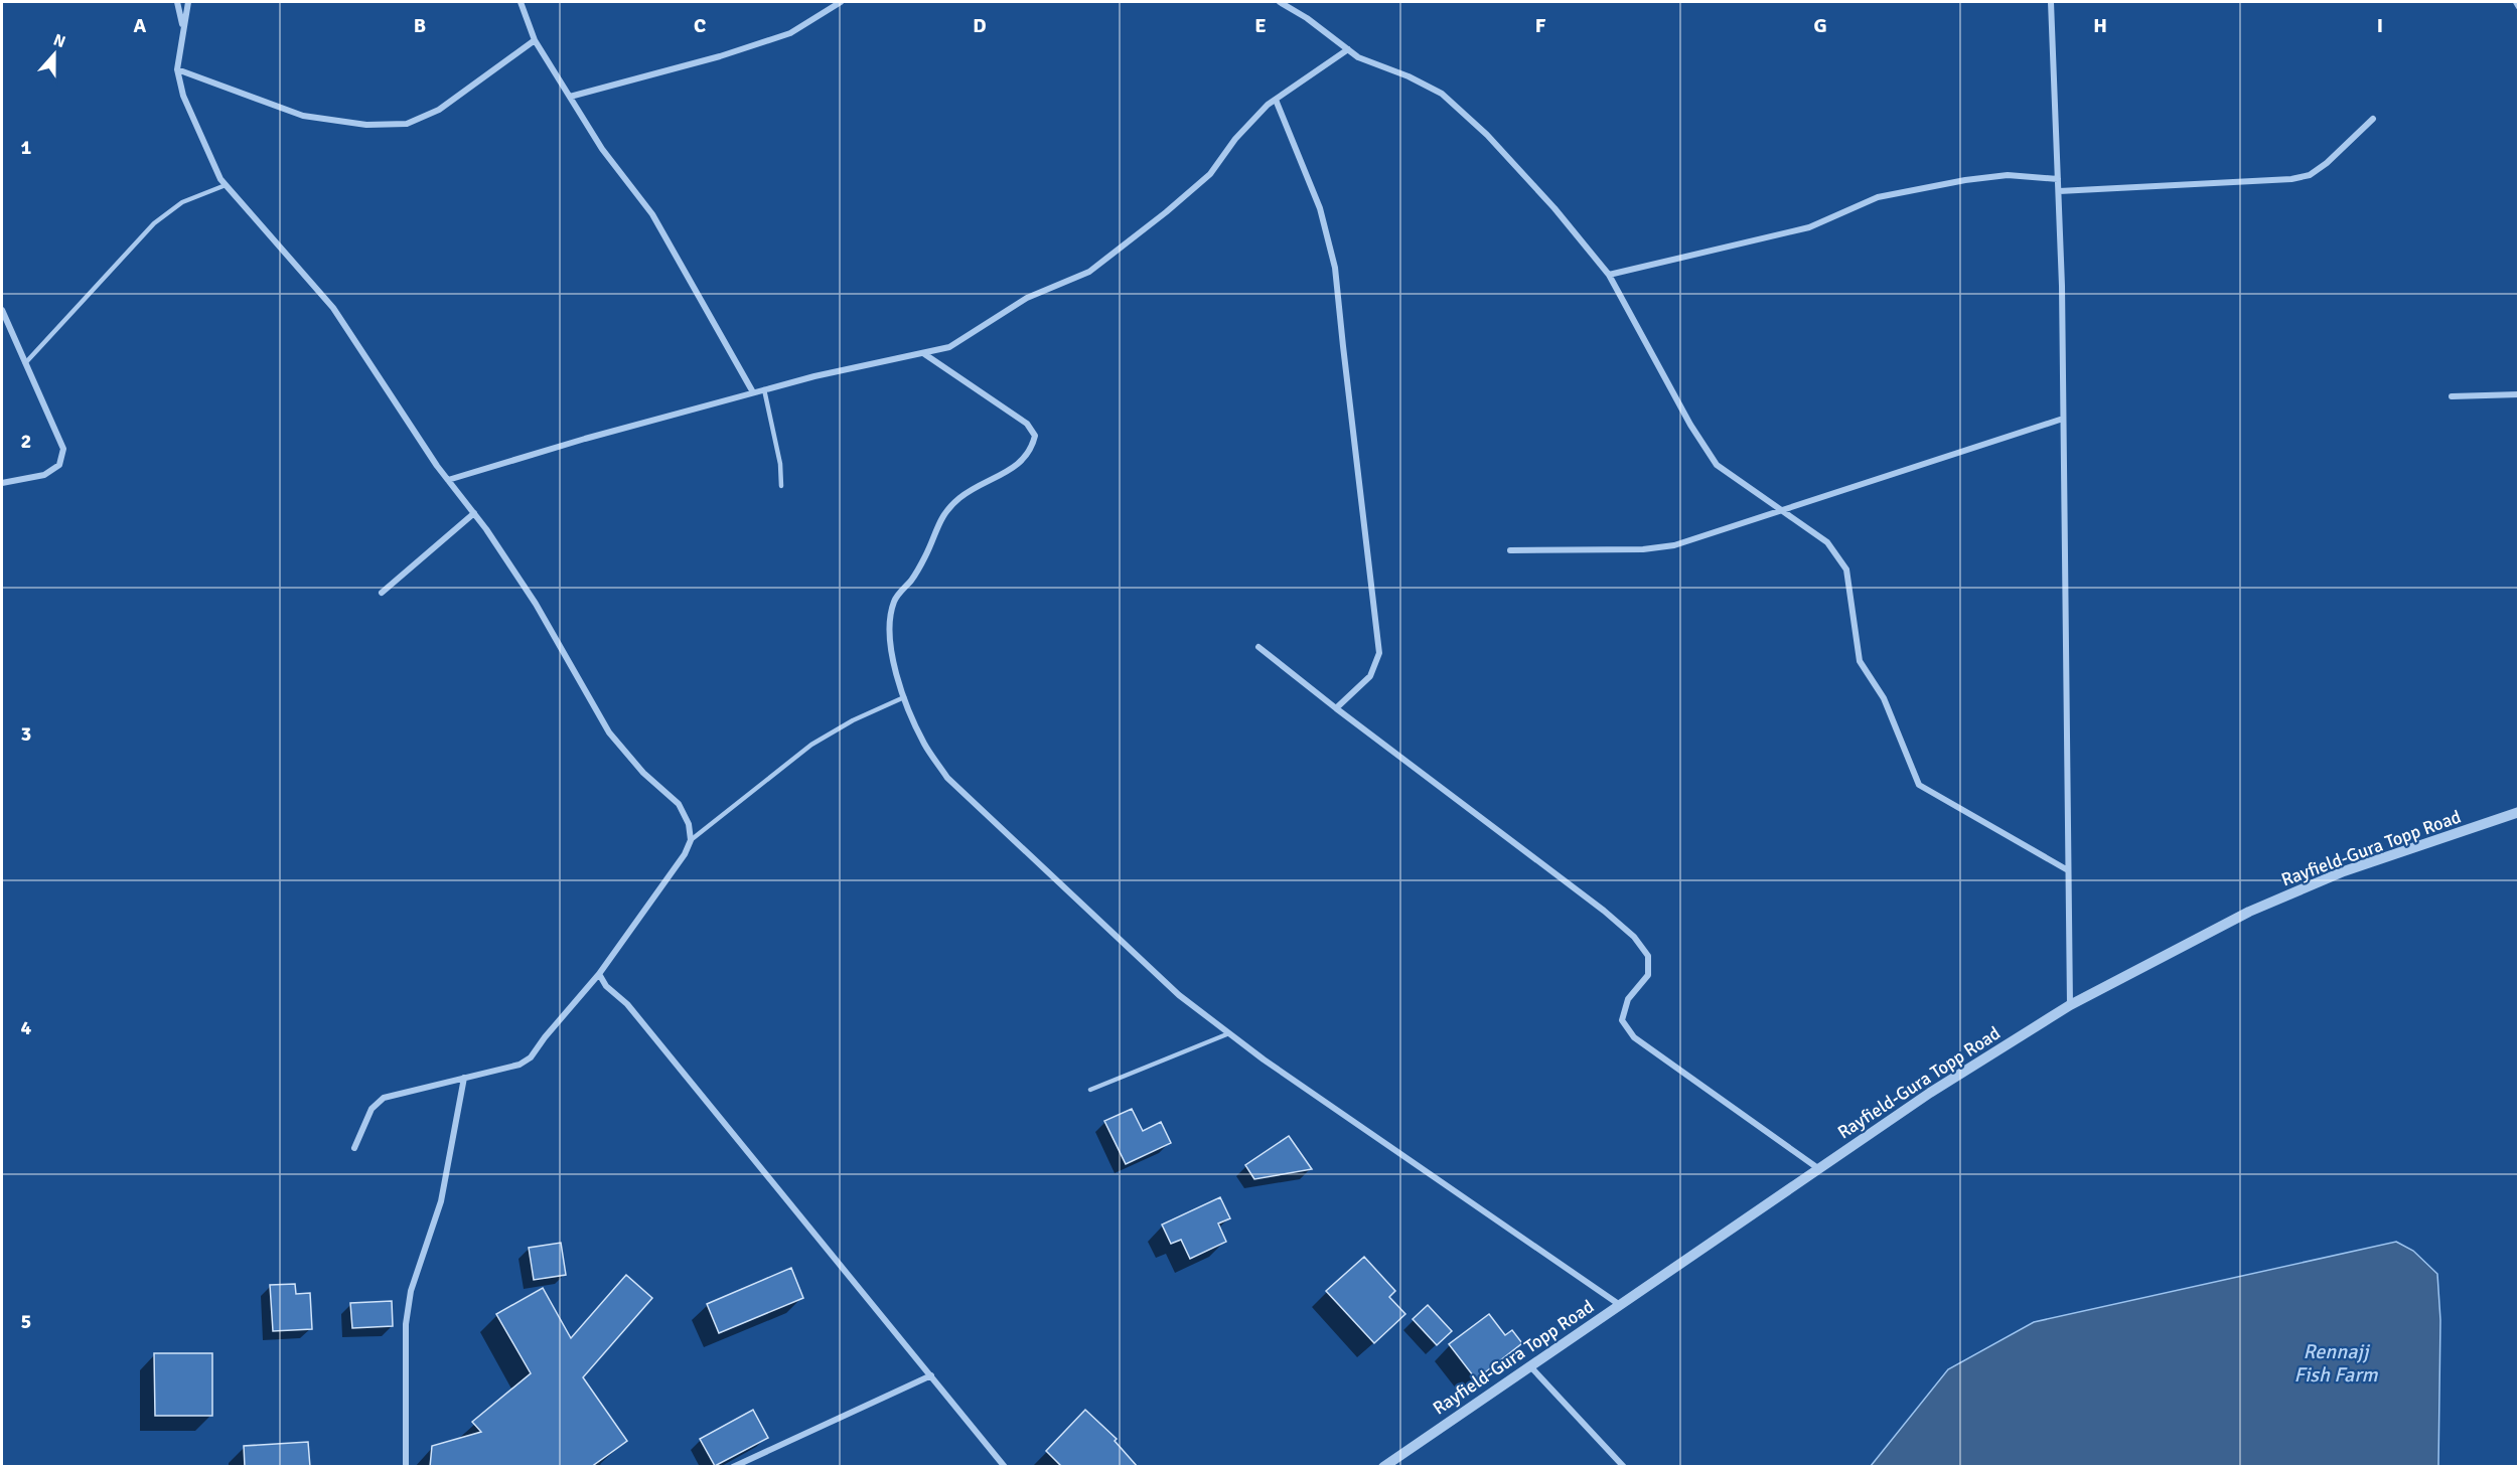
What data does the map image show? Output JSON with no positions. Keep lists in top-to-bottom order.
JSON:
{
  "streets": {
    "street": ["Rayfield-Gura Topp Road"]
  },
  "water": ["Rennajj Fish Farm"],
  "north": "top",
  "grid": {
    "columns": [
      "A",
      "B",
      "C",
      "D",
      "E",
      "F",
      "G",
      "H",
      "I"
    ],
    "rows": [
      "1",
      "2",
      "3",
      "4",
      "5"
    ]
  }
}
